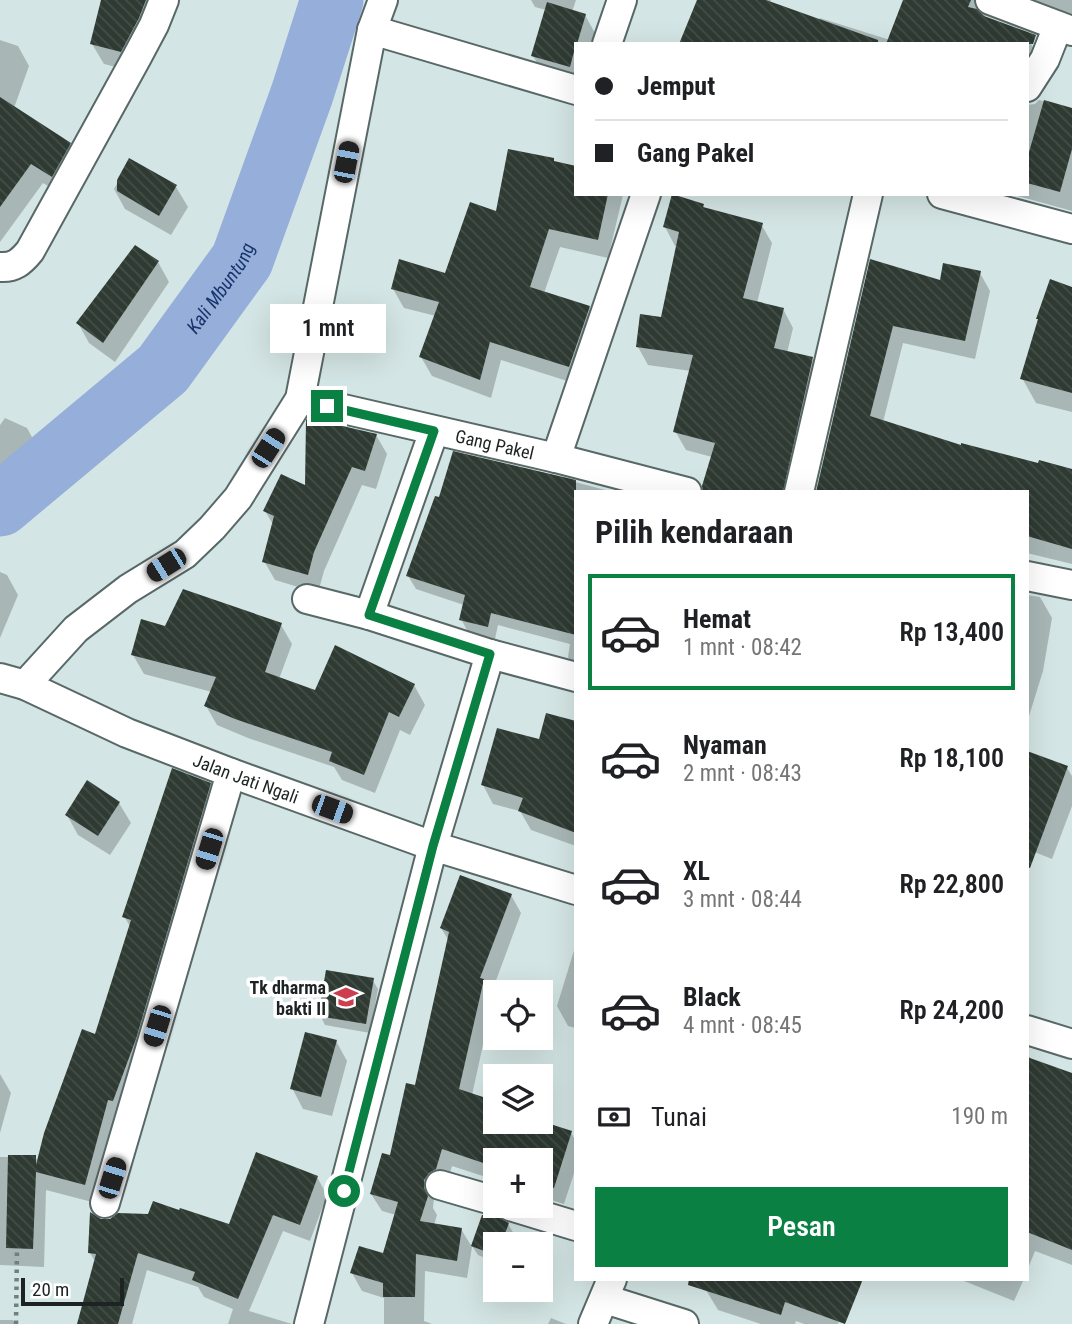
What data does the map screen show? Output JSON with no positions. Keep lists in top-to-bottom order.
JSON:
{
  "streets": {
    "street": ["Gang Pakel", "Jalan Jati Ngali"]
  },
  "water": ["Kali Mbuntung"],
  "places": {
    "school or university": ["Tk dharma bakti II"]
  },
  "scale_bar": "20 m",
  "page": {
    "banner": ["Jemput", "Gang Pakel"],
    "bubble": "1 mnt",
    "heading": "Pilih kendaraan",
    "list": [
      {
        "name": "Hemat",
        "note": "1 mnt · 08:42",
        "value": "Rp 13,400"
      },
      {
        "name": "Nyaman",
        "note": "2 mnt · 08:43",
        "value": "Rp 18,100"
      },
      {
        "name": "XL",
        "note": "3 mnt · 08:44",
        "value": "Rp 22,800"
      },
      {
        "name": "Black",
        "note": "4 mnt · 08:45",
        "value": "Rp 24,200"
      }
    ],
    "map_buttons": ["+", "−"],
    "pay": ["Tunai", "190 m"],
    "buttons": "Pesan",
    "scale": "20 m"
  }
}
